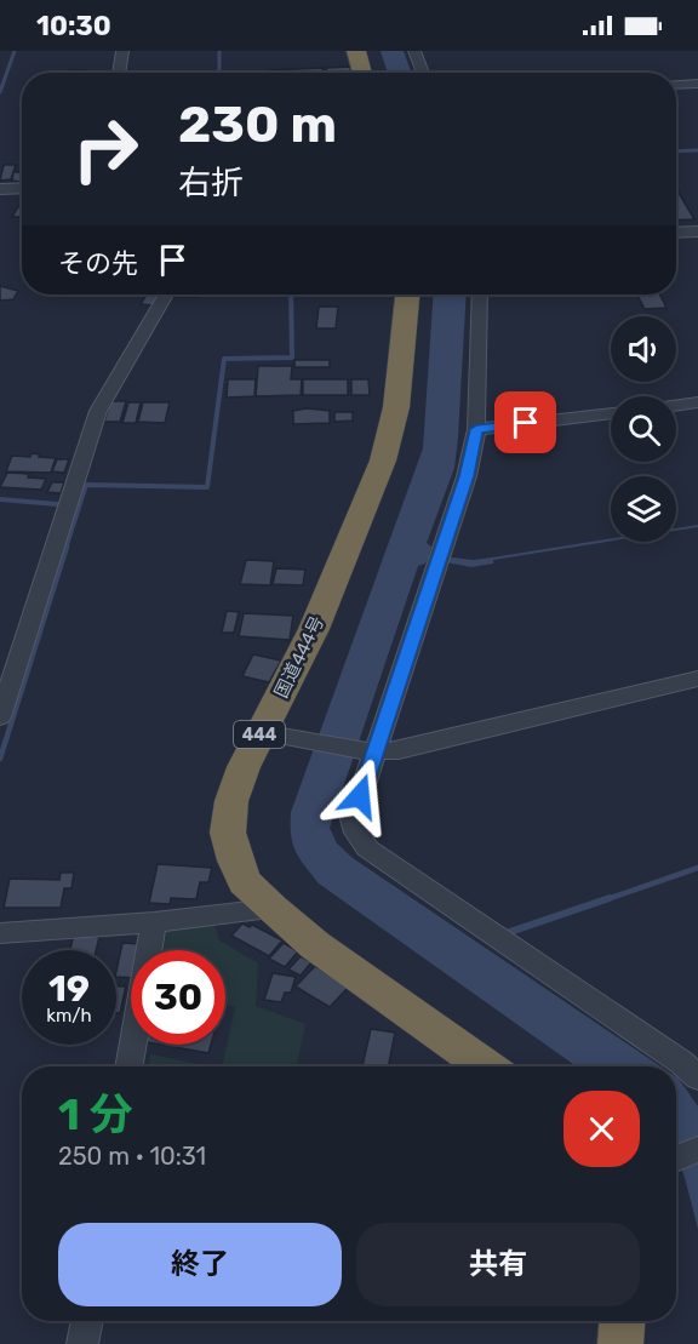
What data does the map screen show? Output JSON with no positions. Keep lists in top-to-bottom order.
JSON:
{
  "streets": {
    "highway": ["国道444号", "444"]
  },
  "page": {
    "status": "10:30",
    "turn": ["230 m", "右折"],
    "then": "その先",
    "speed": "19 km/h",
    "limit": "30",
    "heading": ["1 分", "250 m · 10:31"],
    "buttons": ["終了", "共有"]
  }
}
